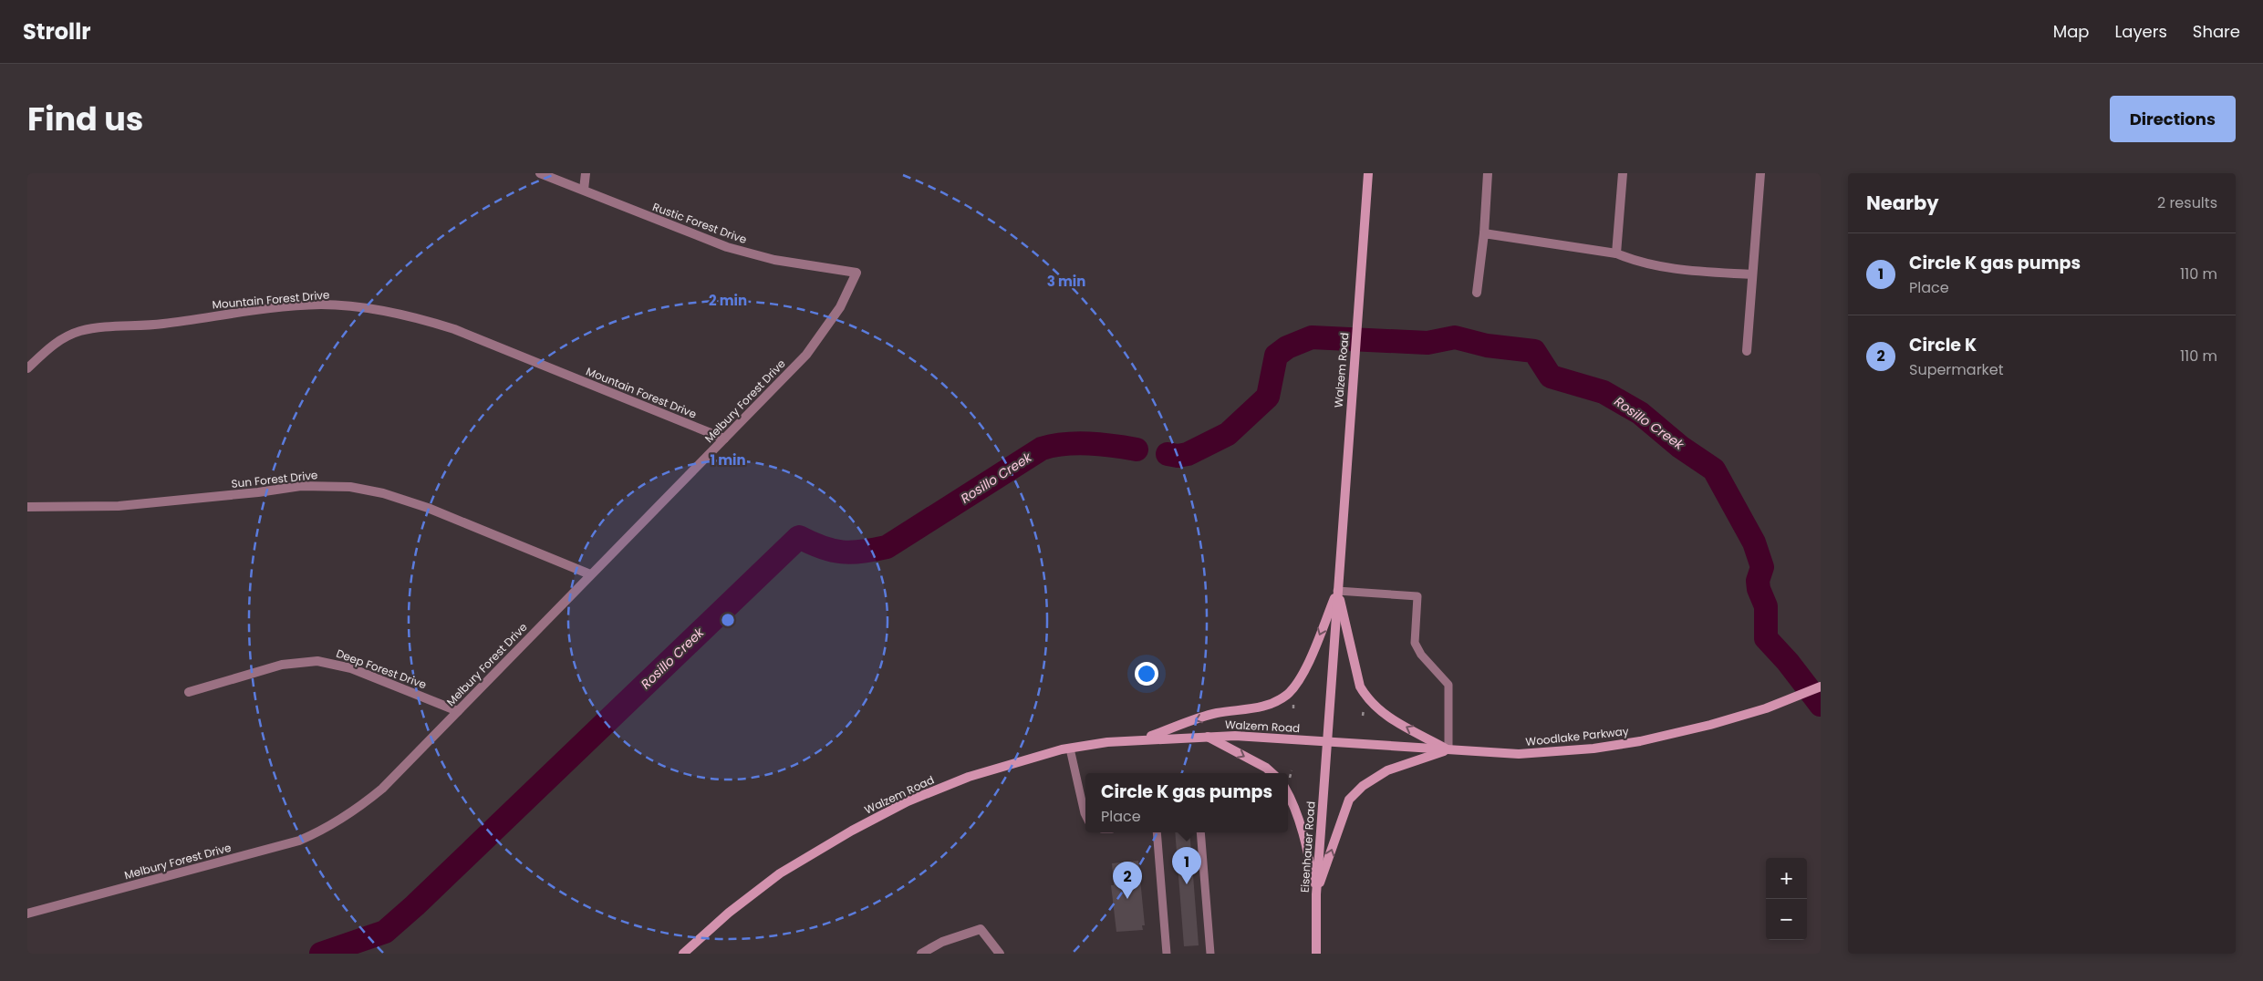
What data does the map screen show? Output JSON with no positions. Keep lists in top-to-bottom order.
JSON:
{
  "streets": {
    "main road": ["Walzem Road", "Woodlake Parkway", "Eisenhauer Road"],
    "street": [
      "Rustic Forest Drive",
      "Mountain Forest Drive",
      "Melbury Forest Drive",
      "Sun Forest Drive",
      "Deep Forest Drive"
    ]
  },
  "crossings": [
    ["Rustic Forest Drive", "Melbury Forest Drive"],
    ["Mountain Forest Drive", "Melbury Forest Drive"],
    ["Walzem Road", "Woodlake Parkway"],
    ["Walzem Road", "Eisenhauer Road"],
    ["Melbury Forest Drive", "Sun Forest Drive"],
    ["Melbury Forest Drive", "Deep Forest Drive"],
    ["Woodlake Parkway", "Eisenhauer Road"]
  ],
  "water": ["Rosillo Creek"],
  "page": {
    "header": "Strollr",
    "nav": ["Map", "Layers", "Share"],
    "title": "Find us",
    "buttons": "Directions",
    "heading": ["Nearby", "2 results"],
    "list": [
      {
        "mark": "1",
        "name": "Circle K gas pumps",
        "note": "Place",
        "value": "110 m"
      },
      {
        "mark": "2",
        "name": "Circle K",
        "note": "Supermarket",
        "value": "110 m"
      }
    ],
    "popup": ["Circle K gas pumps", "Place"],
    "pins": ["1", "2"],
    "map_buttons": ["+", "−"]
  },
  "rings": ["3 min", "2 min", "1 min"]
}
